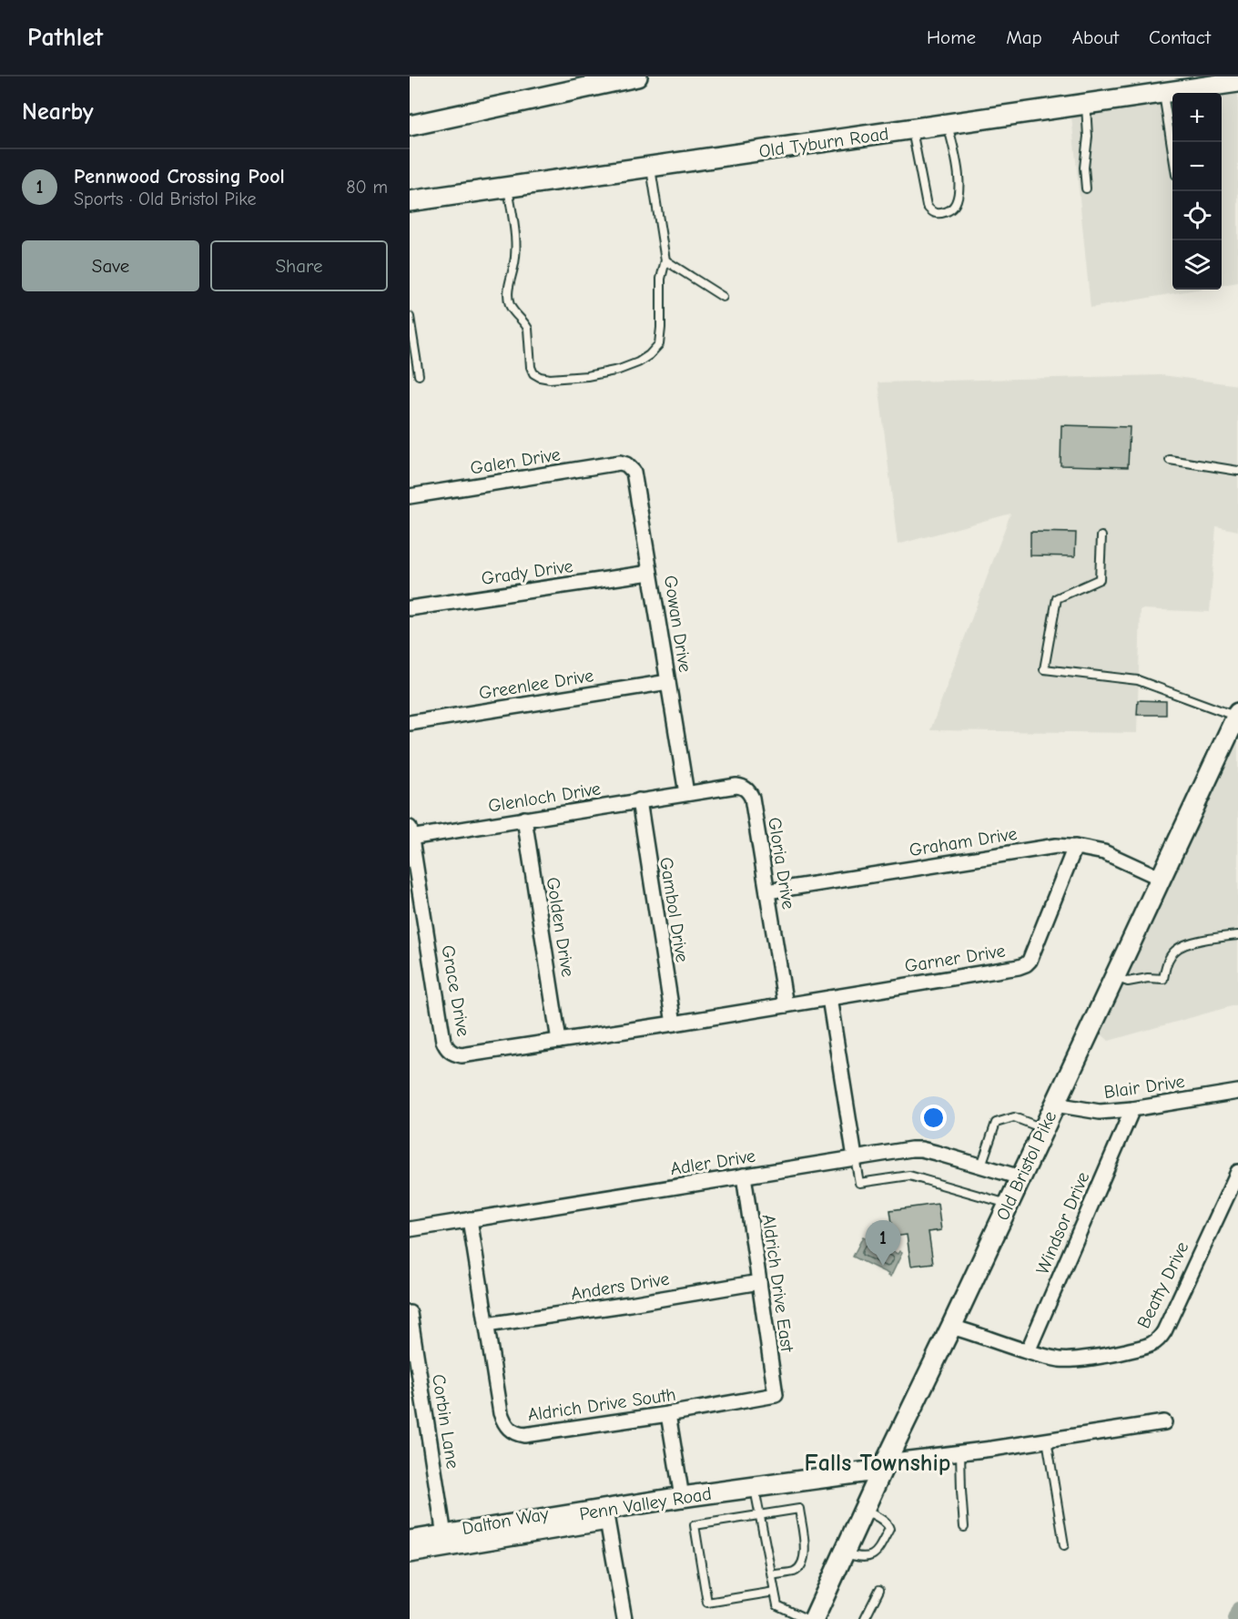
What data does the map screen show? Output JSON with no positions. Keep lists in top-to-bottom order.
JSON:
{
  "streets": {
    "main road": ["Old Tyburn Road", "Old Bristol Pike", "Penn Valley Road"],
    "street": [
      "Galen Drive",
      "Grady Drive",
      "Gowan Drive",
      "Greenlee Drive",
      "Glenloch Drive",
      "Graham Drive",
      "Gloria Drive",
      "Gambol Drive",
      "Golden Drive",
      "Garner Drive",
      "Grace Drive",
      "Blair Drive",
      "Adler Drive",
      "Windsor Drive",
      "Aldrich Drive East",
      "Beatty Drive",
      "Anders Drive",
      "Aldrich Drive South",
      "Corbin Lane",
      "Dalton Way"
    ]
  },
  "crossings": [
    ["Galen Drive", "Gowan Drive"],
    ["Grady Drive", "Gowan Drive"],
    ["Gowan Drive", "Greenlee Drive"],
    ["Gowan Drive", "Glenloch Drive"],
    ["Gowan Drive", "Gloria Drive"],
    ["Glenloch Drive", "Gloria Drive"],
    ["Glenloch Drive", "Gambol Drive"],
    ["Glenloch Drive", "Golden Drive"],
    ["Glenloch Drive", "Grace Drive"],
    ["Graham Drive", "Gloria Drive"],
    ["Graham Drive", "Garner Drive"],
    ["Graham Drive", "Old Bristol Pike"],
    ["Gloria Drive", "Garner Drive"],
    ["Gambol Drive", "Garner Drive"],
    ["Golden Drive", "Garner Drive"],
    ["Golden Drive", "Grace Drive"],
    ["Garner Drive", "Grace Drive"],
    ["Blair Drive", "Old Bristol Pike"],
    ["Blair Drive", "Windsor Drive"],
    ["Adler Drive", "Old Bristol Pike"],
    ["Adler Drive", "Aldrich Drive East"],
    ["Adler Drive", "Aldrich Drive South"],
    ["Old Bristol Pike", "Beatty Drive"],
    ["Old Bristol Pike", "Penn Valley Road"],
    ["Windsor Drive", "Beatty Drive"],
    ["Aldrich Drive East", "Anders Drive"],
    ["Aldrich Drive East", "Aldrich Drive South"],
    ["Anders Drive", "Aldrich Drive South"],
    ["Corbin Lane", "Penn Valley Road"],
    ["Penn Valley Road", "Dalton Way"]
  ],
  "districts": ["Falls Township"],
  "page": {
    "header": "Pathlet",
    "nav": [
      "Home",
      "Map",
      "About",
      "Contact"
    ],
    "heading": "Nearby",
    "map_buttons": ["+", "−"],
    "list": [
      {
        "mark": "1",
        "name": "Pennwood Crossing Pool",
        "note": "Sports · Old Bristol Pike",
        "value": "80 m"
      }
    ],
    "buttons": ["Save", "Share"],
    "pins": "1"
  }
}
